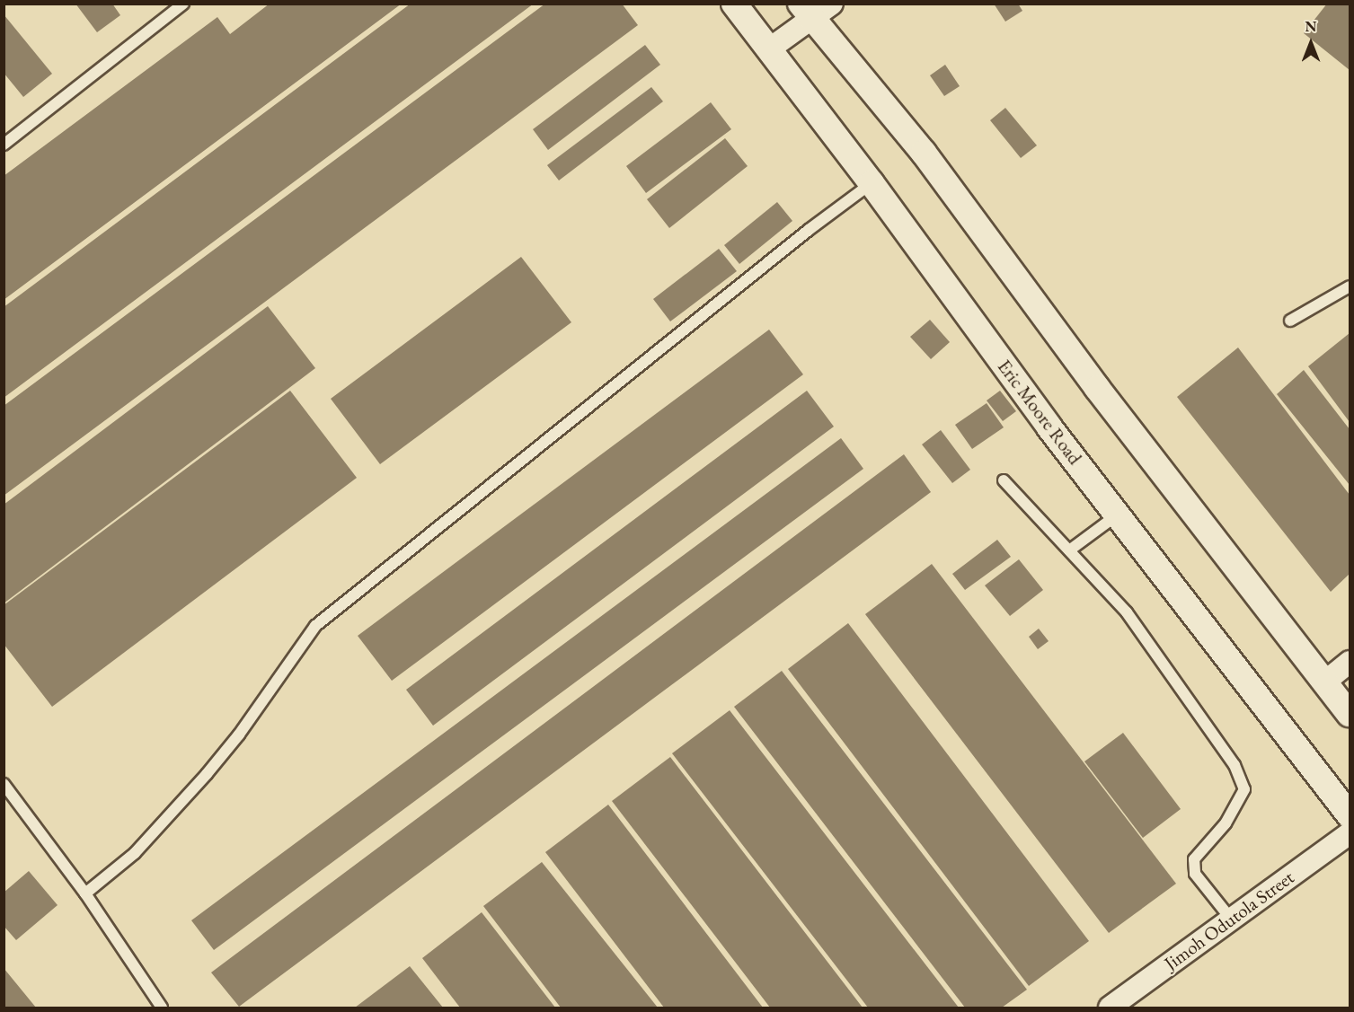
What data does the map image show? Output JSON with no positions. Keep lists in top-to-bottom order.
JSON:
{
  "streets": {
    "street": ["Eric Moore Road", "Jimoh Odutola Street"]
  },
  "north": "top"
}
